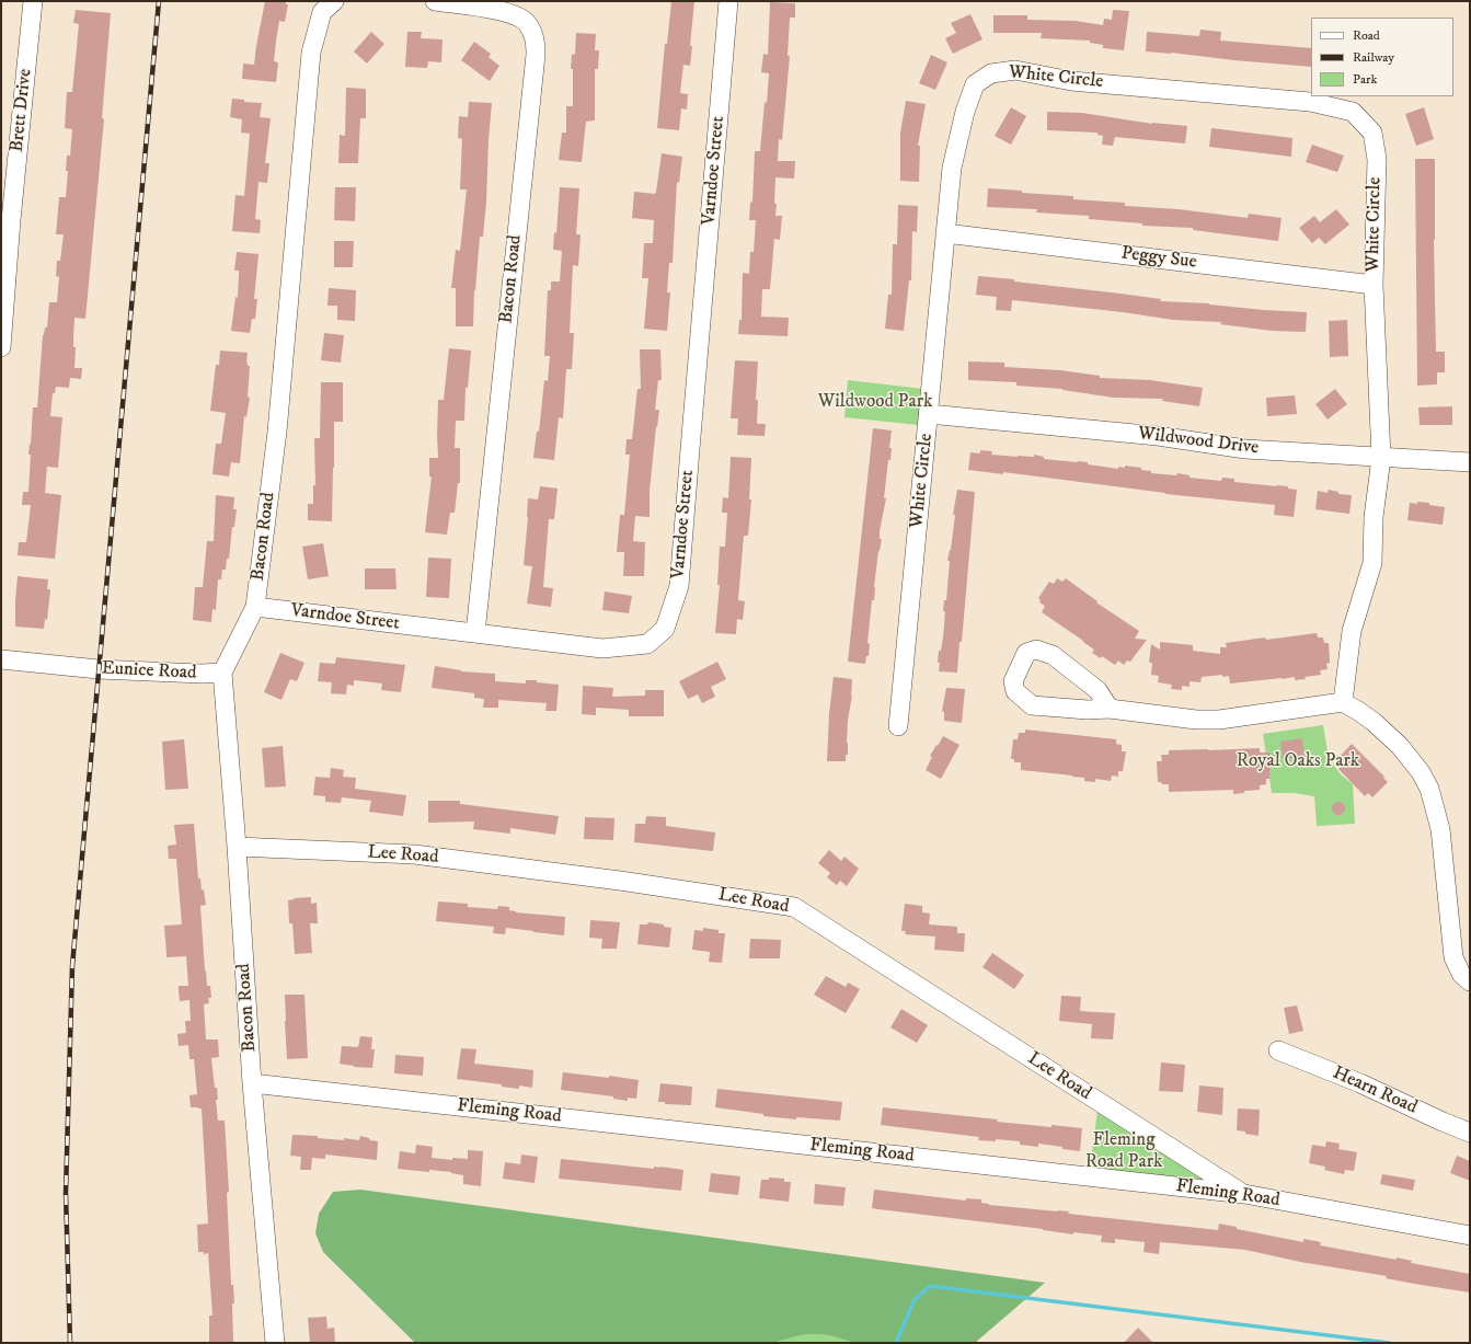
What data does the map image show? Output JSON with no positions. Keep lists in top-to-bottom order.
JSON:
{
  "streets": {
    "street": [
      "White Circle",
      "Brett Drive",
      "Varndoe Street",
      "Peggy Sue",
      "Bacon Road",
      "Wildwood Drive",
      "Eunice Road",
      "Lee Road",
      "Hearn Road",
      "Fleming Road"
    ]
  },
  "crossings": [
    ["White Circle", "Peggy Sue"],
    ["White Circle", "Wildwood Drive"],
    ["Varndoe Street", "Bacon Road"],
    ["Varndoe Street", "Eunice Road"],
    ["Bacon Road", "Eunice Road"],
    ["Bacon Road", "Lee Road"],
    ["Bacon Road", "Fleming Road"],
    ["Lee Road", "Fleming Road"]
  ],
  "parks": ["Wildwood Park", "Royal Oaks Park", "Fleming Road Park"],
  "legend": ["Road", "Railway", "Park"]
}
